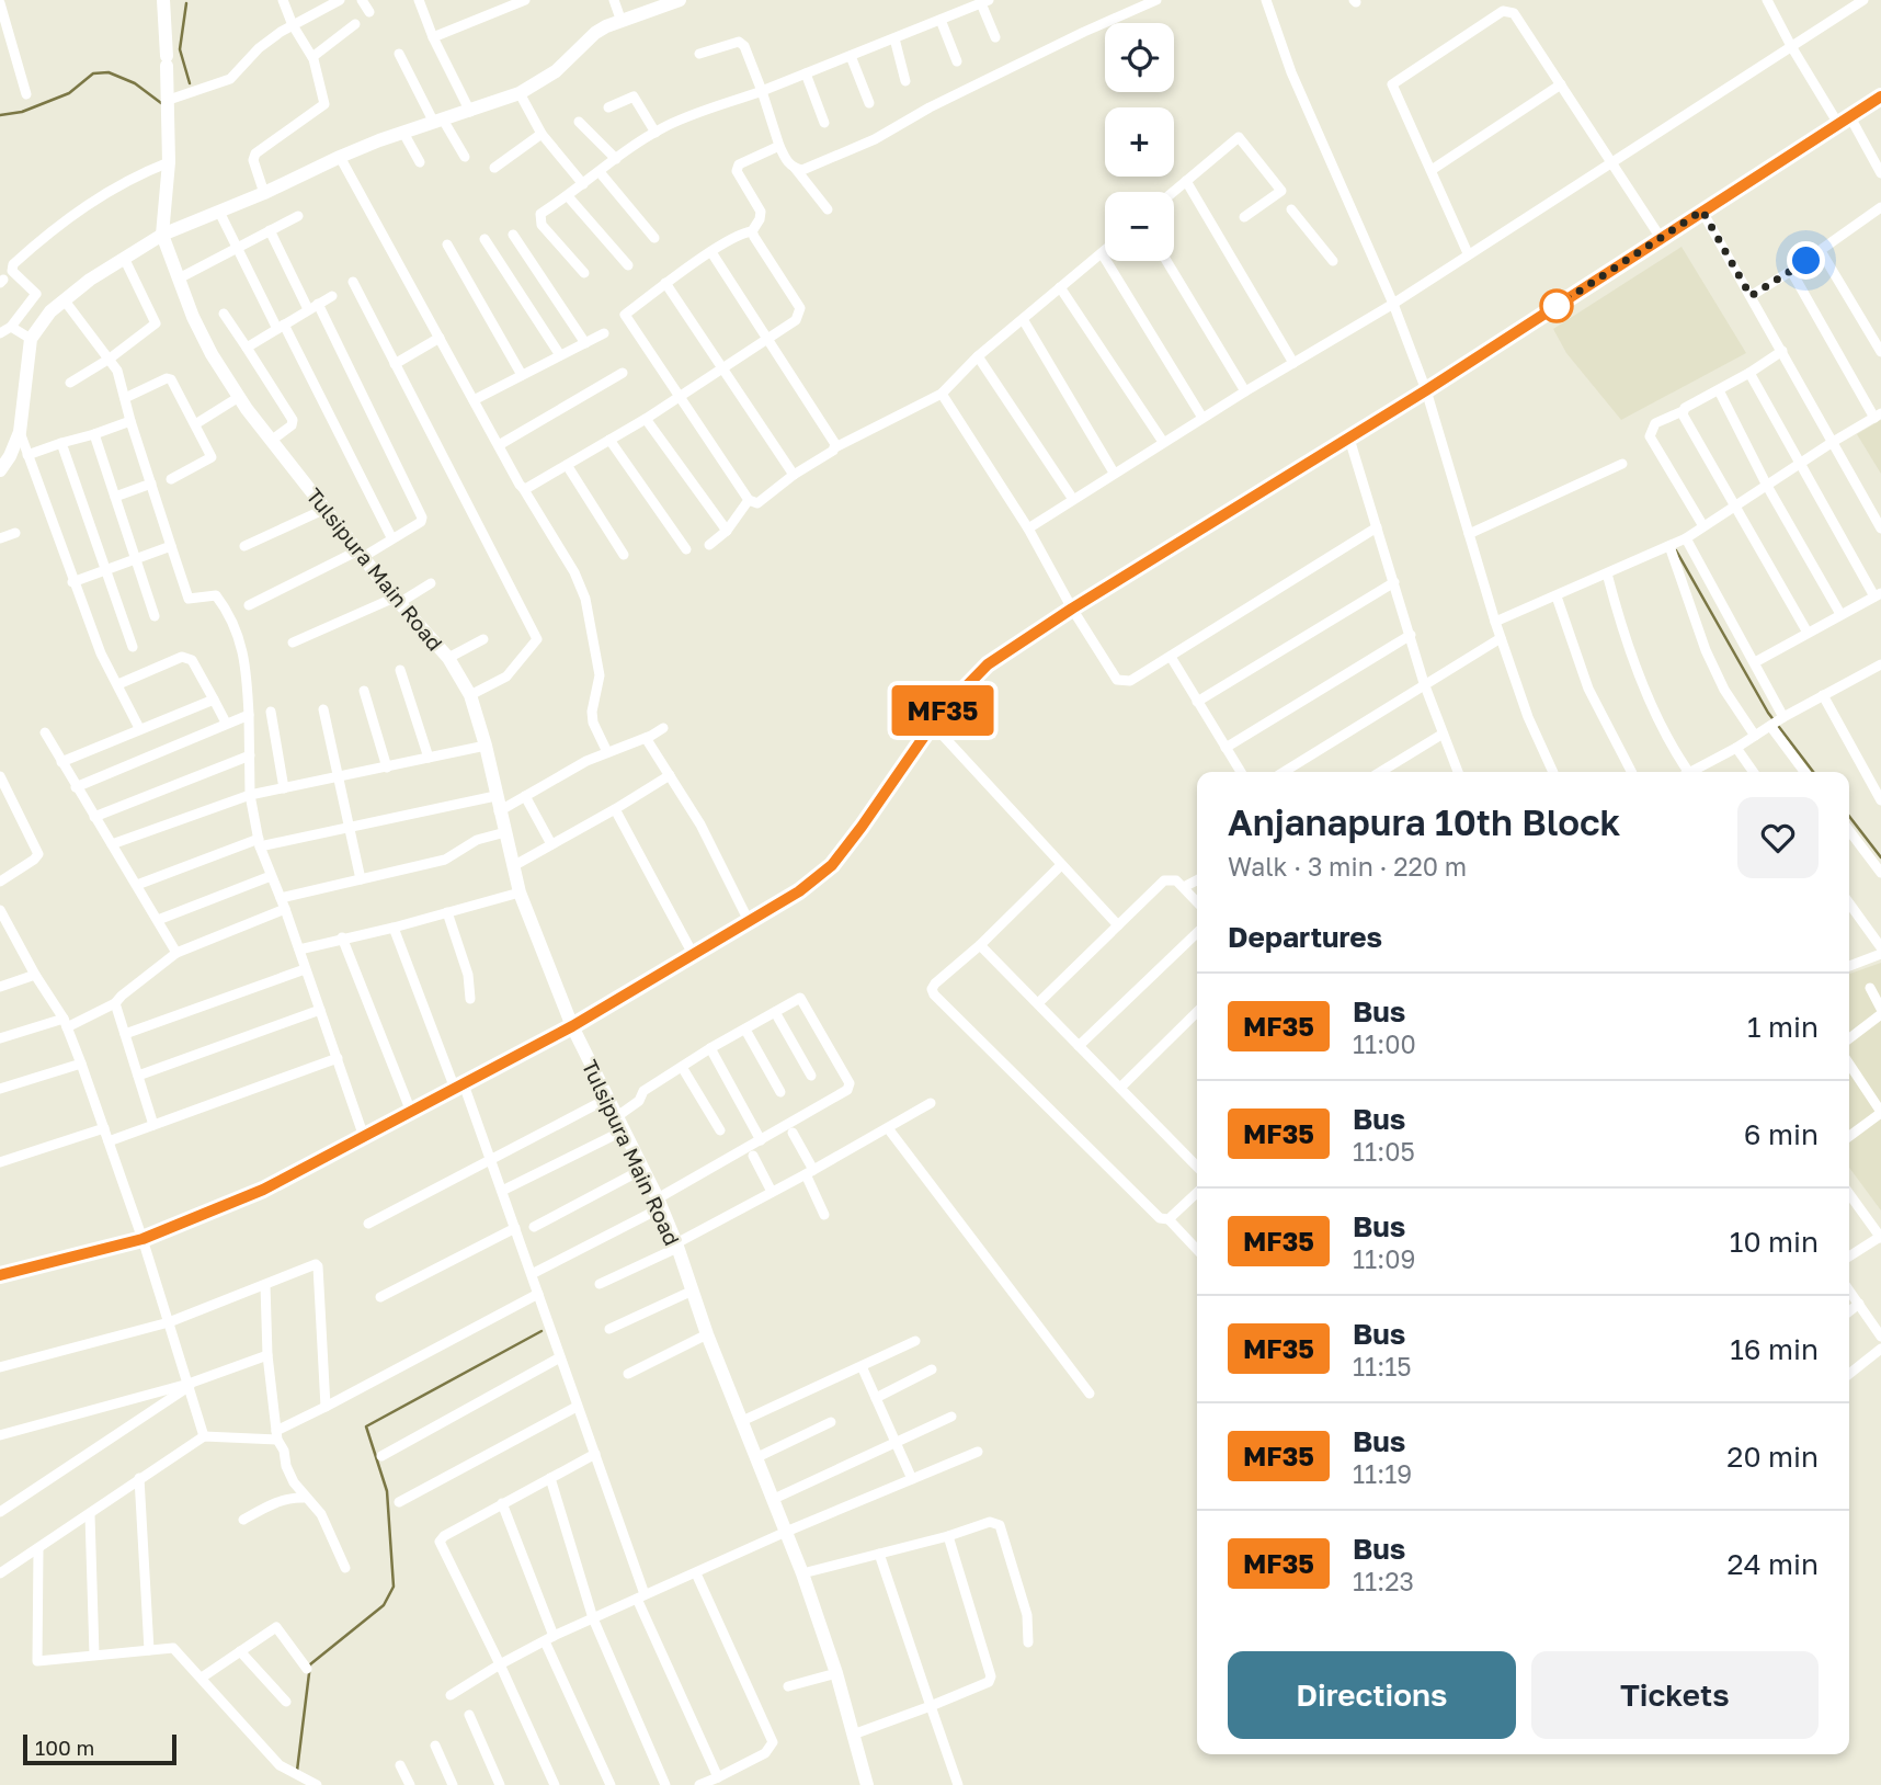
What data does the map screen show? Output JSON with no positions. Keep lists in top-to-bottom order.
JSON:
{
  "streets": {
    "street": ["Tulsipura Main Road"]
  },
  "lines": ["bus line MF35"],
  "scale_bar": "100 m",
  "page": {
    "on_map": "MF35",
    "map_buttons": ["+", "−"],
    "heading": [
      ["Anjanapura 10th Block", "Walk · 3 min · 220 m"],
      "Departures"
    ],
    "list": [
      {
        "mark": "MF35",
        "name": "Bus",
        "note": "11:00",
        "value": "1 min"
      },
      {
        "mark": "MF35",
        "name": "Bus",
        "note": "11:05",
        "value": "6 min"
      },
      {
        "mark": "MF35",
        "name": "Bus",
        "note": "11:09",
        "value": "10 min"
      },
      {
        "mark": "MF35",
        "name": "Bus",
        "note": "11:15",
        "value": "16 min"
      },
      {
        "mark": "MF35",
        "name": "Bus",
        "note": "11:19",
        "value": "20 min"
      },
      {
        "mark": "MF35",
        "name": "Bus",
        "note": "11:23",
        "value": "24 min"
      }
    ],
    "buttons": ["Directions", "Tickets"],
    "scale": "100 m"
  }
}
